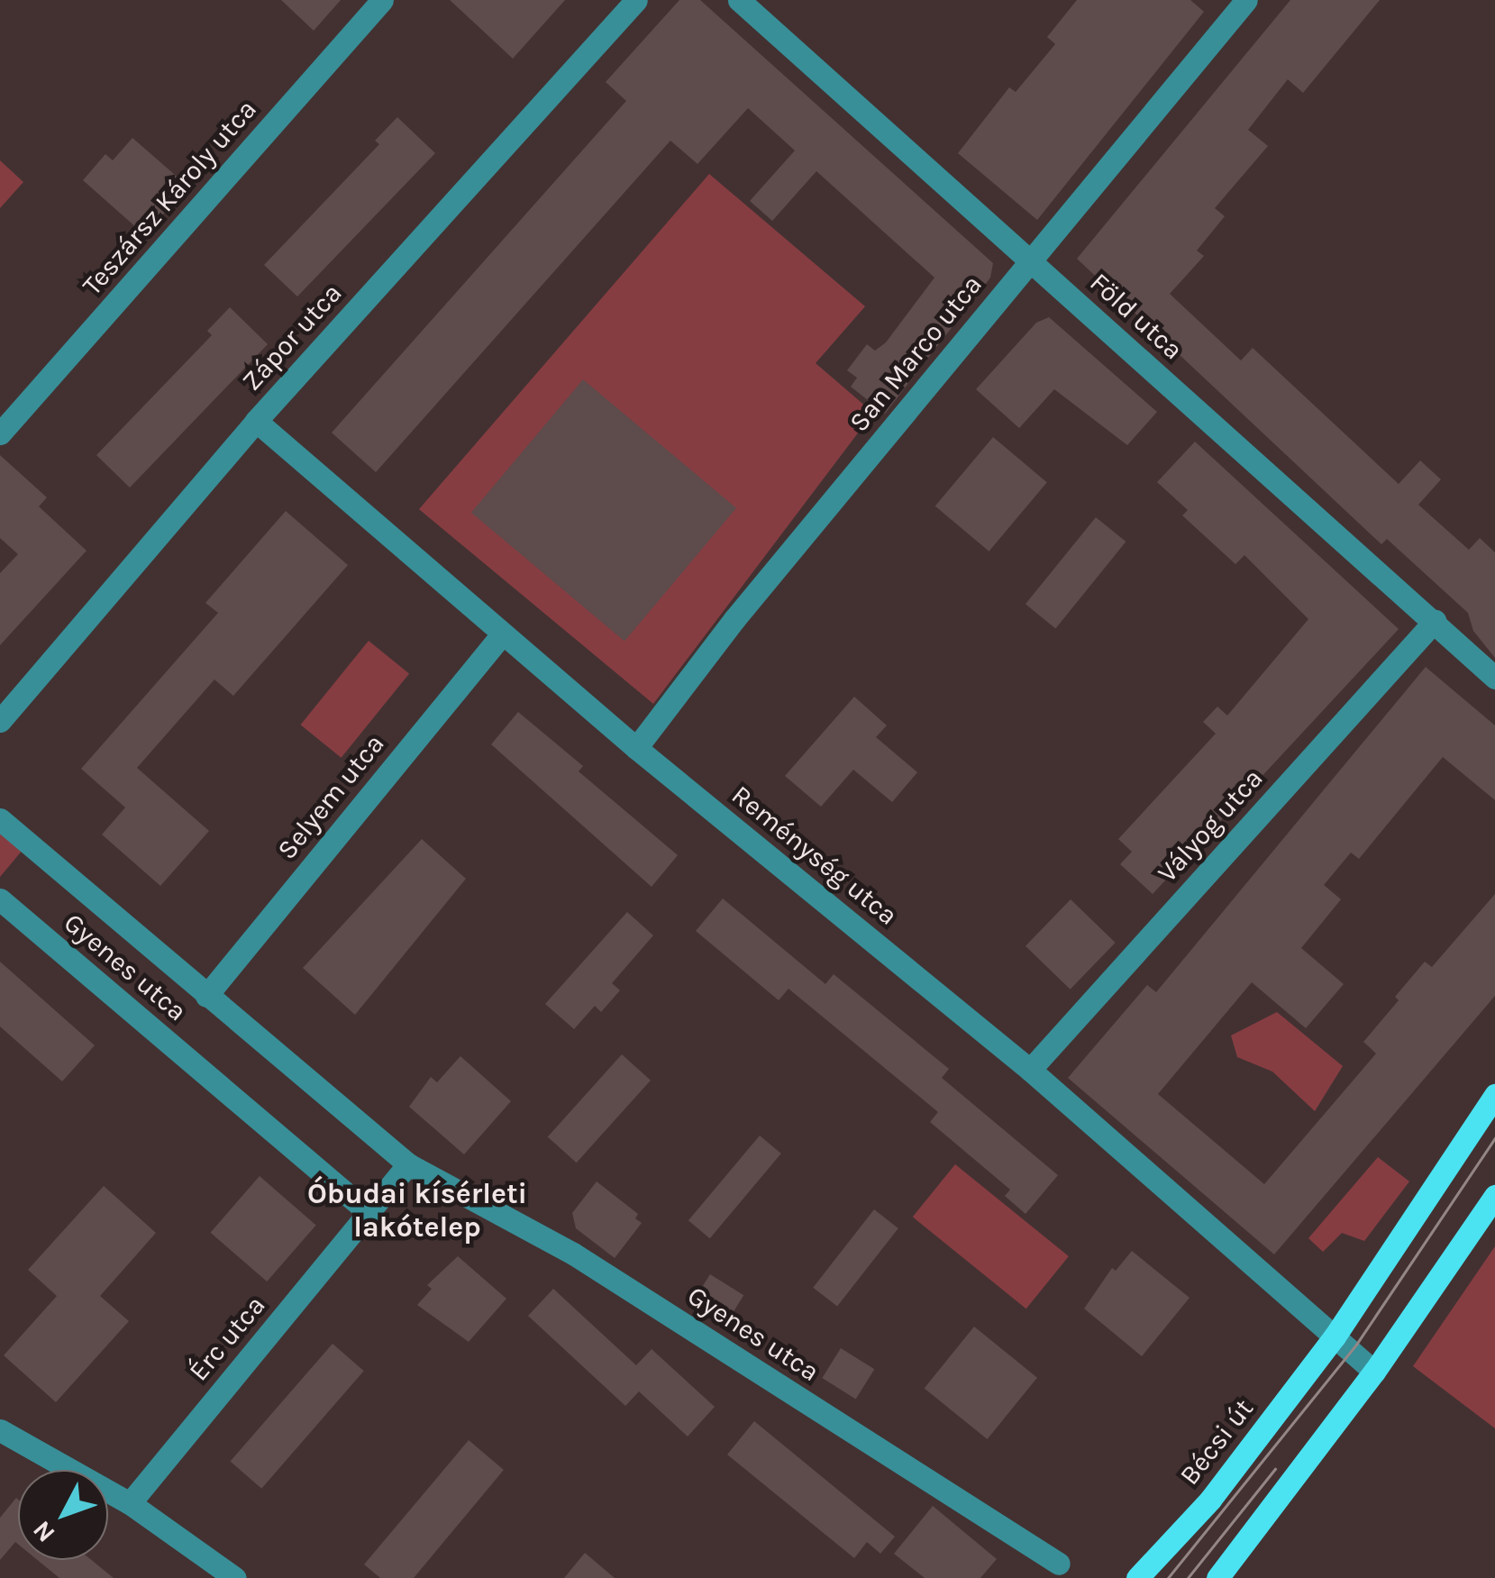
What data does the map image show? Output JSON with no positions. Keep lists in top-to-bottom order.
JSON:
{
  "streets": {
    "main road": ["Bécsi út"],
    "street": [
      "Teszársz Károly utca",
      "Föld utca",
      "Zápor utca",
      "San Marco utca",
      "Selyem utca",
      "Vályog utca",
      "Reménység utca",
      "Gyenes utca",
      "Érc utca"
    ]
  },
  "crossings": [
    ["Föld utca", "San Marco utca"],
    ["Föld utca", "Vályog utca"],
    ["Zápor utca", "Reménység utca"],
    ["San Marco utca", "Reménység utca"],
    ["Selyem utca", "Reménység utca"],
    ["Selyem utca", "Gyenes utca"],
    ["Vályog utca", "Reménység utca"],
    ["Reménység utca", "Bécsi út"],
    ["Gyenes utca", "Érc utca"]
  ],
  "districts": ["Óbudai kísérleti lakótelep"],
  "north": "bottom left"
}
